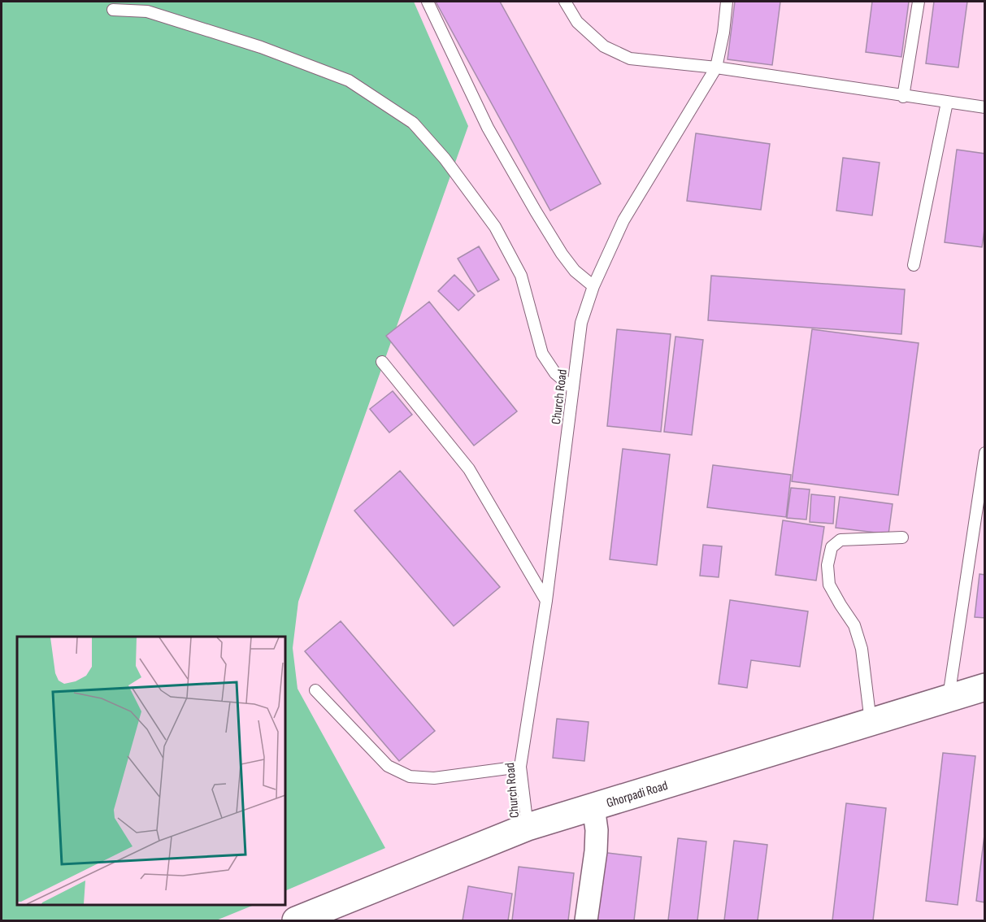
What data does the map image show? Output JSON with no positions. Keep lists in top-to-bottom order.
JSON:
{
  "streets": {
    "main road": ["Ghorpadi Road"],
    "lane": ["Church Road"]
  },
  "crossings": [
    ["Church Road", "Ghorpadi Road"]
  ]
}
